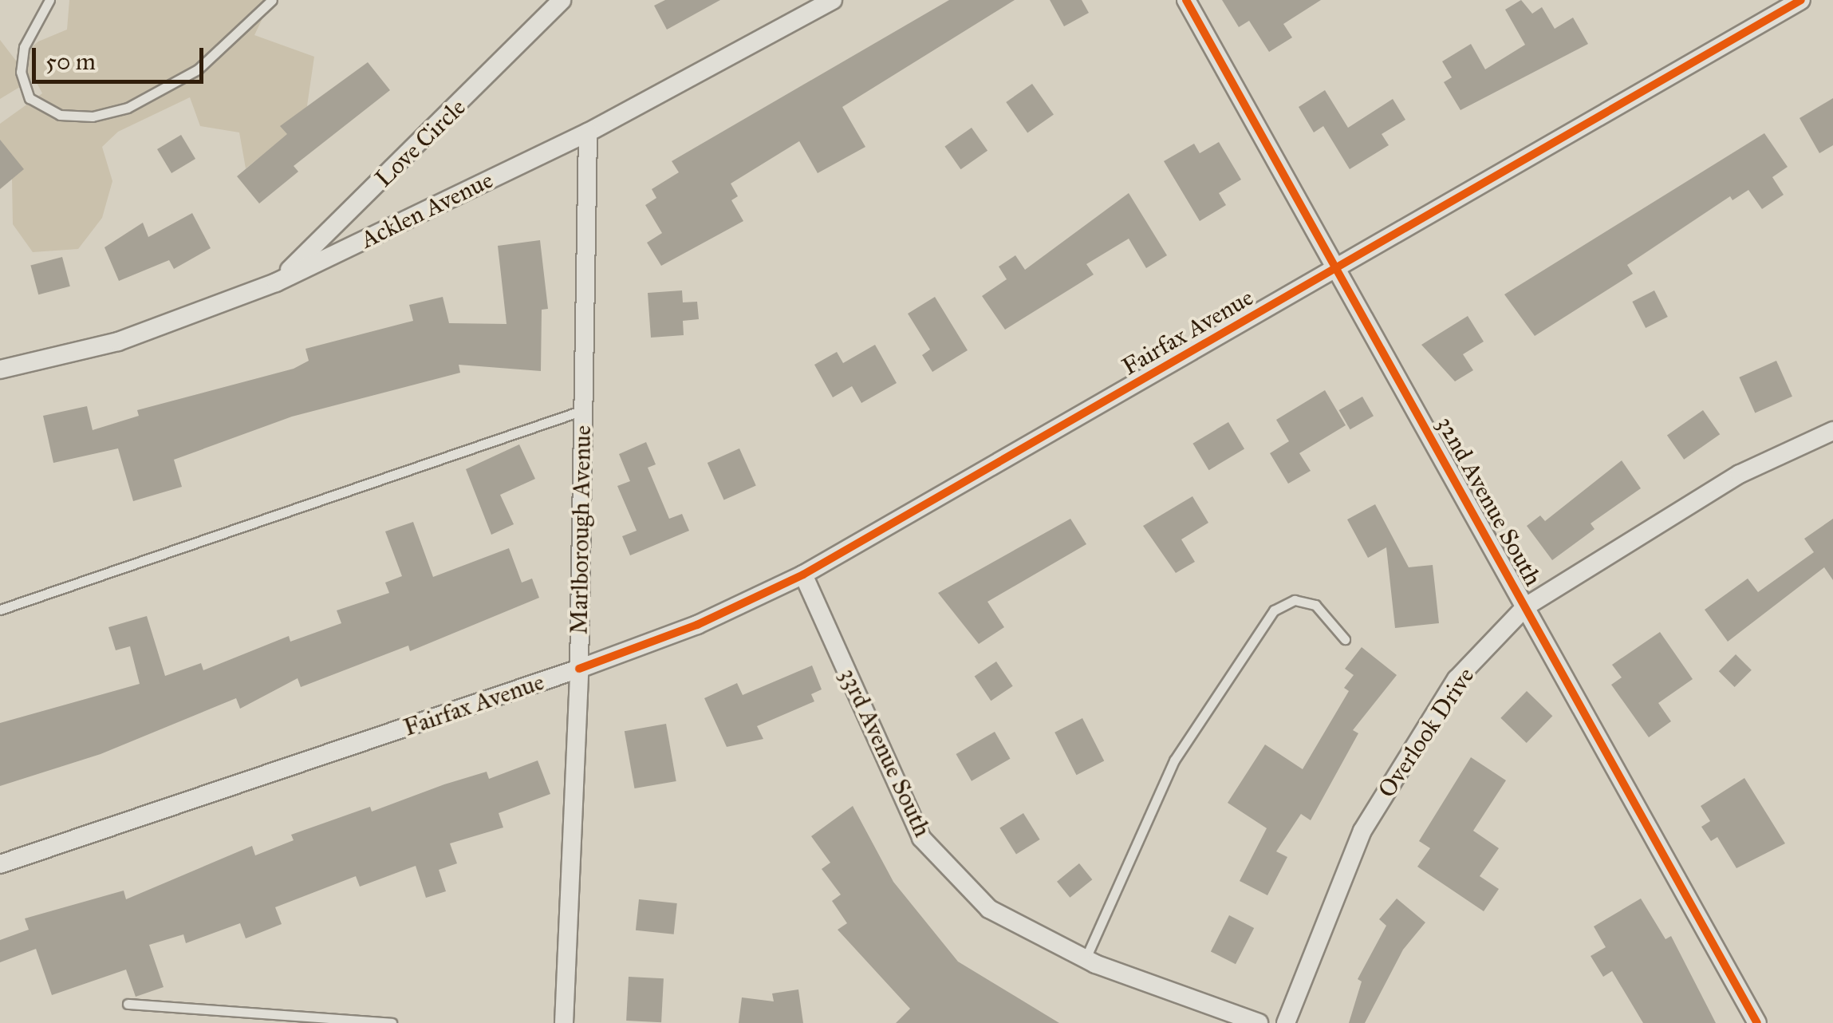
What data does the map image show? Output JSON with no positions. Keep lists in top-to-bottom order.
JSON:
{
  "streets": {
    "street": [
      "Love Circle",
      "Acklen Avenue",
      "Fairfax Avenue",
      "32nd Avenue South",
      "Marlborough Avenue",
      "Overlook Drive",
      "33rd Avenue South"
    ]
  },
  "crossings": [
    ["Love Circle", "Acklen Avenue"],
    ["Acklen Avenue", "Marlborough Avenue"],
    ["Fairfax Avenue", "32nd Avenue South"],
    ["Fairfax Avenue", "Marlborough Avenue"],
    ["Fairfax Avenue", "33rd Avenue South"],
    ["32nd Avenue South", "Overlook Drive"]
  ],
  "scale_bar": "50 m"
}
